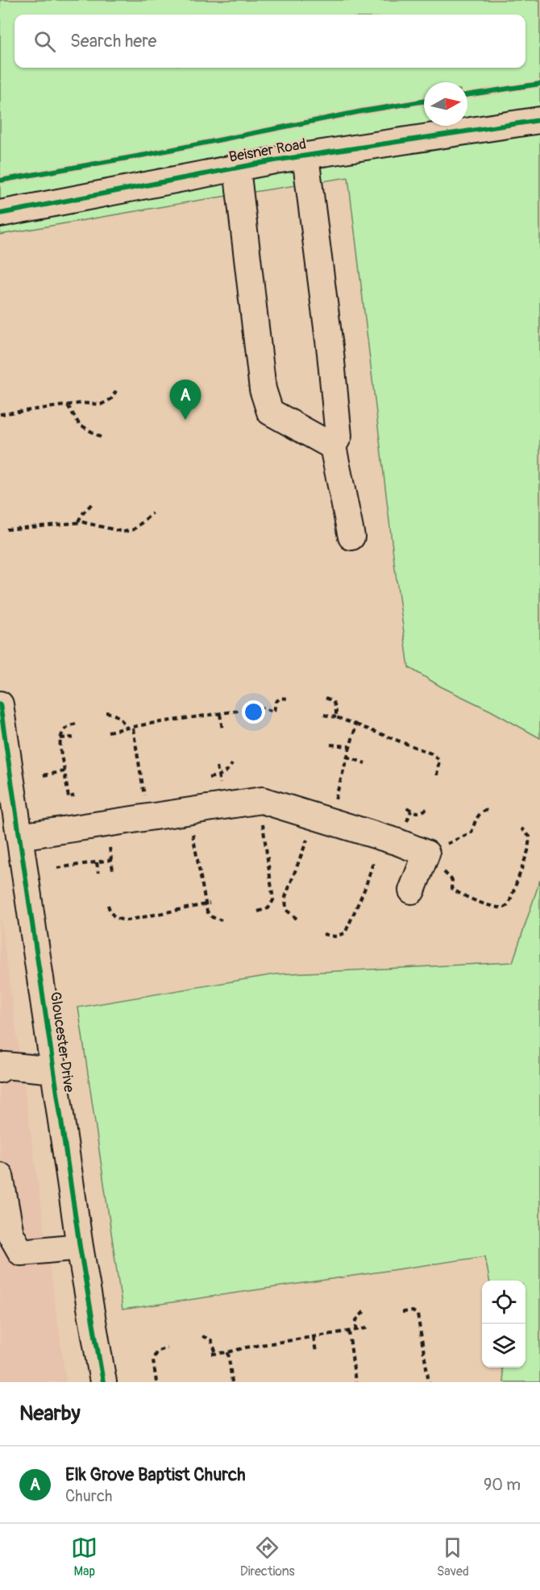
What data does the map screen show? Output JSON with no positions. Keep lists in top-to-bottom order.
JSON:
{
  "streets": {
    "street": ["Beisner Road", "Gloucester Drive"]
  },
  "north": "right",
  "page": {
    "search": "Search here",
    "pins": "A",
    "heading": "Nearby",
    "list": [
      {
        "mark": "A",
        "name": "Elk Grove Baptist Church",
        "note": "Church",
        "value": "90 m"
      }
    ],
    "nav": ["Map", "Directions", "Saved"]
  }
}
